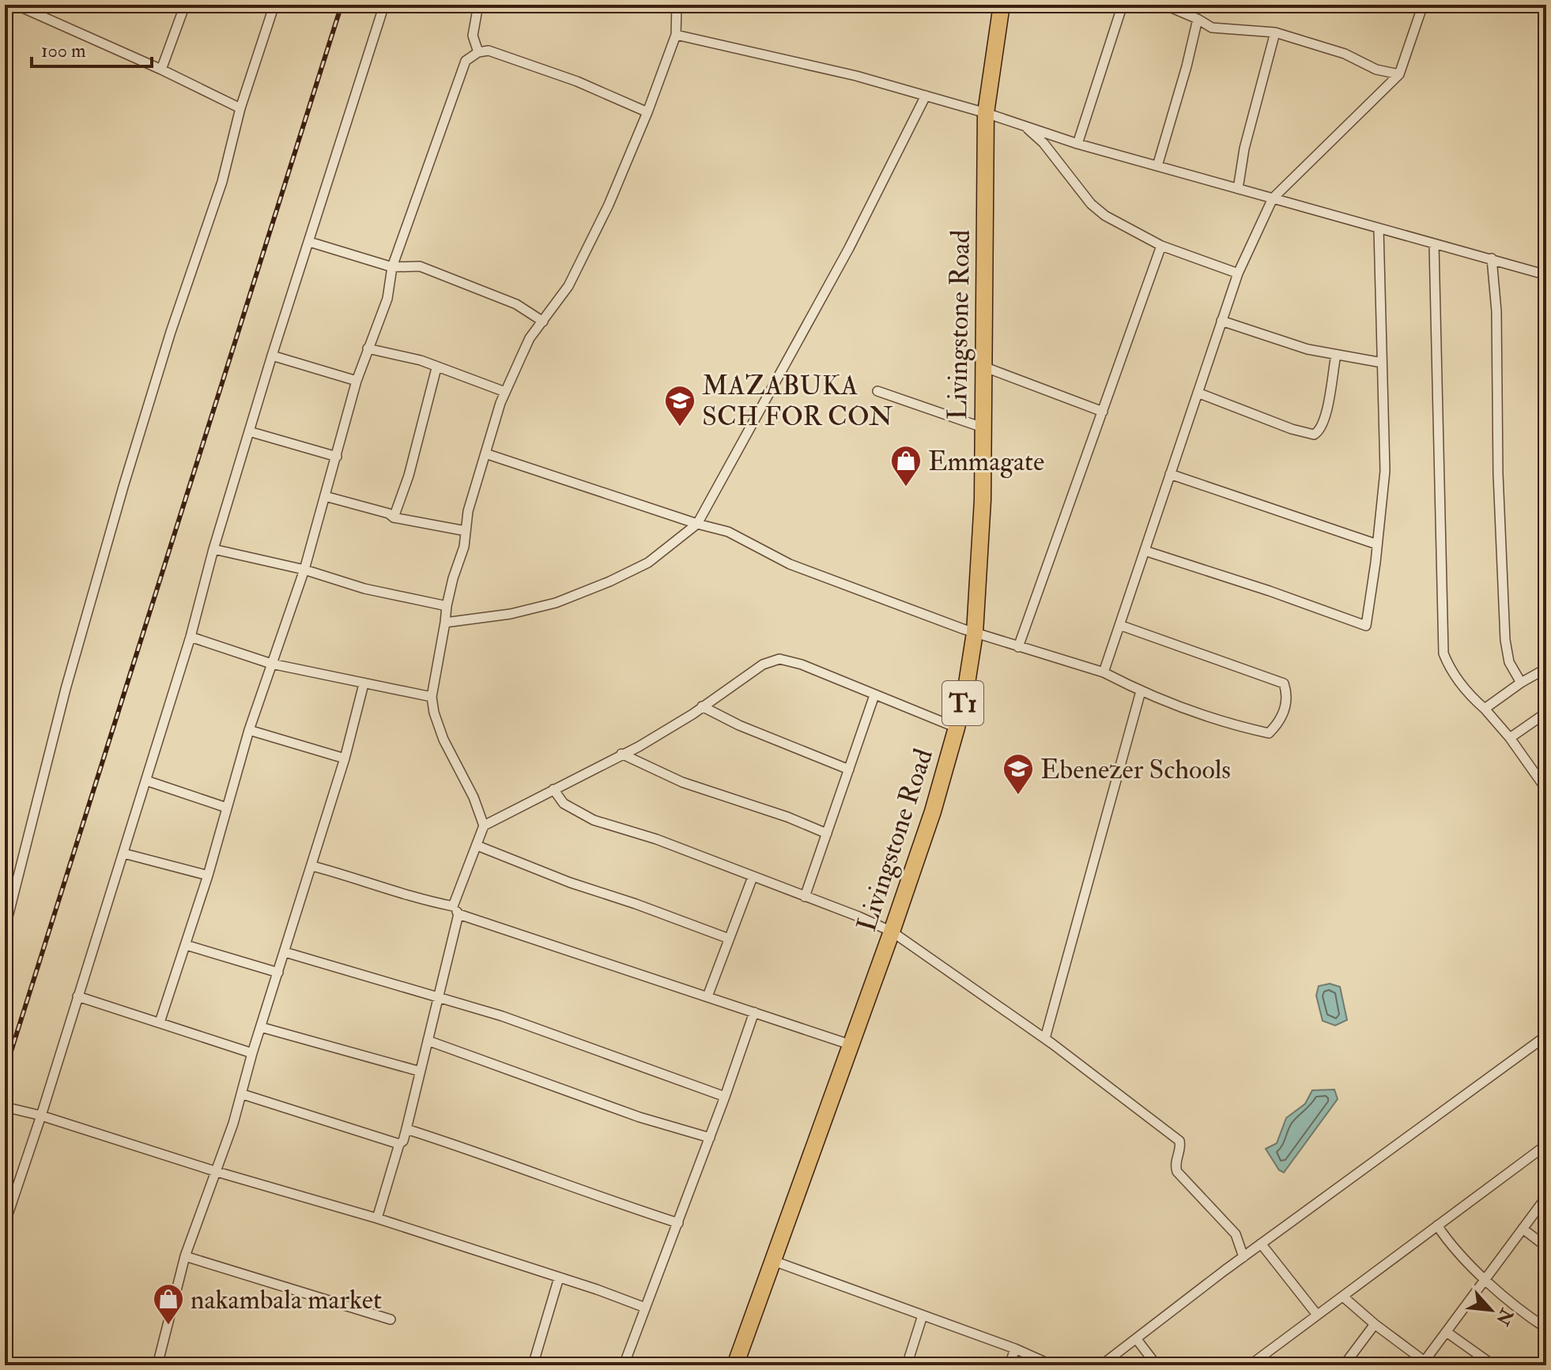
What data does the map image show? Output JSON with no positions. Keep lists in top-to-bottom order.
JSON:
{
  "streets": {
    "highway": ["Livingstone Road", "T1"]
  },
  "places": {
    "school or university": ["MAZABUKA SCH FOR CON", "Ebenezer Schools"],
    "shop": ["Emmagate", "nakambala market"]
  },
  "scale_bar": "100 m",
  "north": "bottom right"
}
